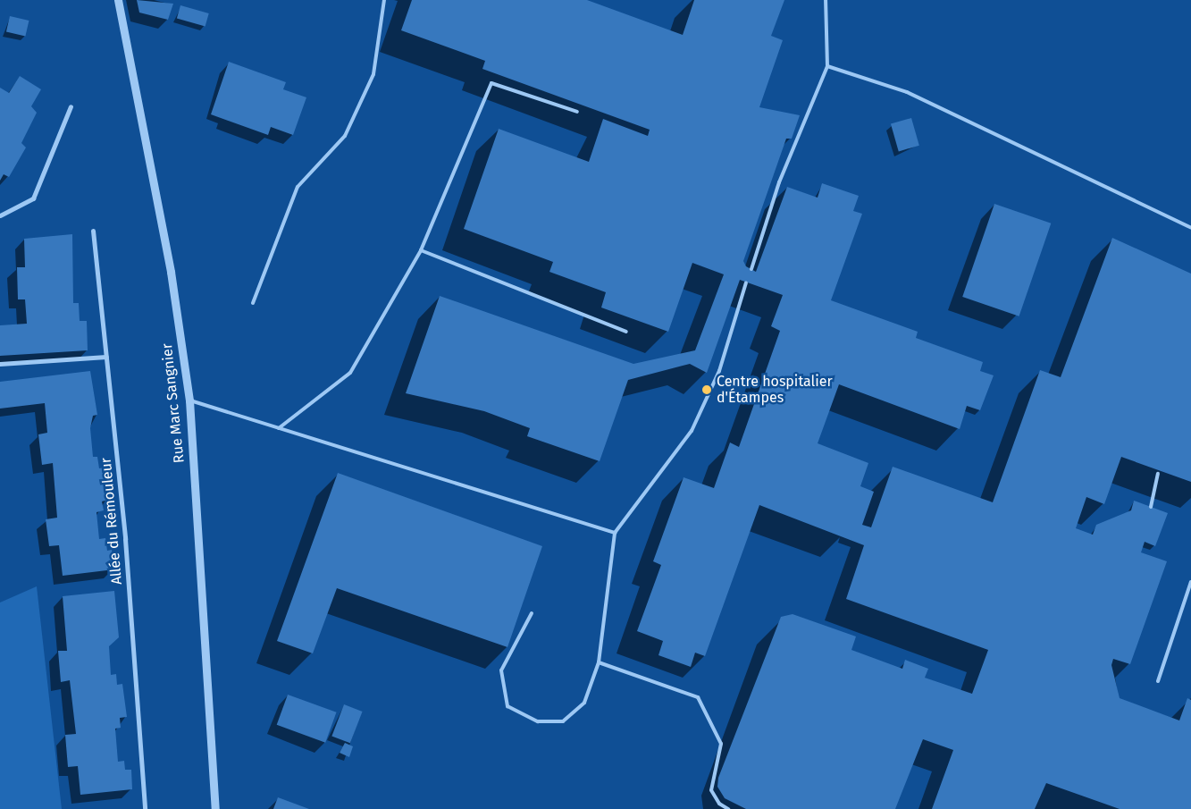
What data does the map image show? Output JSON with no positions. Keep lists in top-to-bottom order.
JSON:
{
  "streets": {
    "street": ["Rue Marc Sangnier", "Allée du Rémouleur"]
  },
  "places": ["Centre hospitalier d'Étampes"]
}
